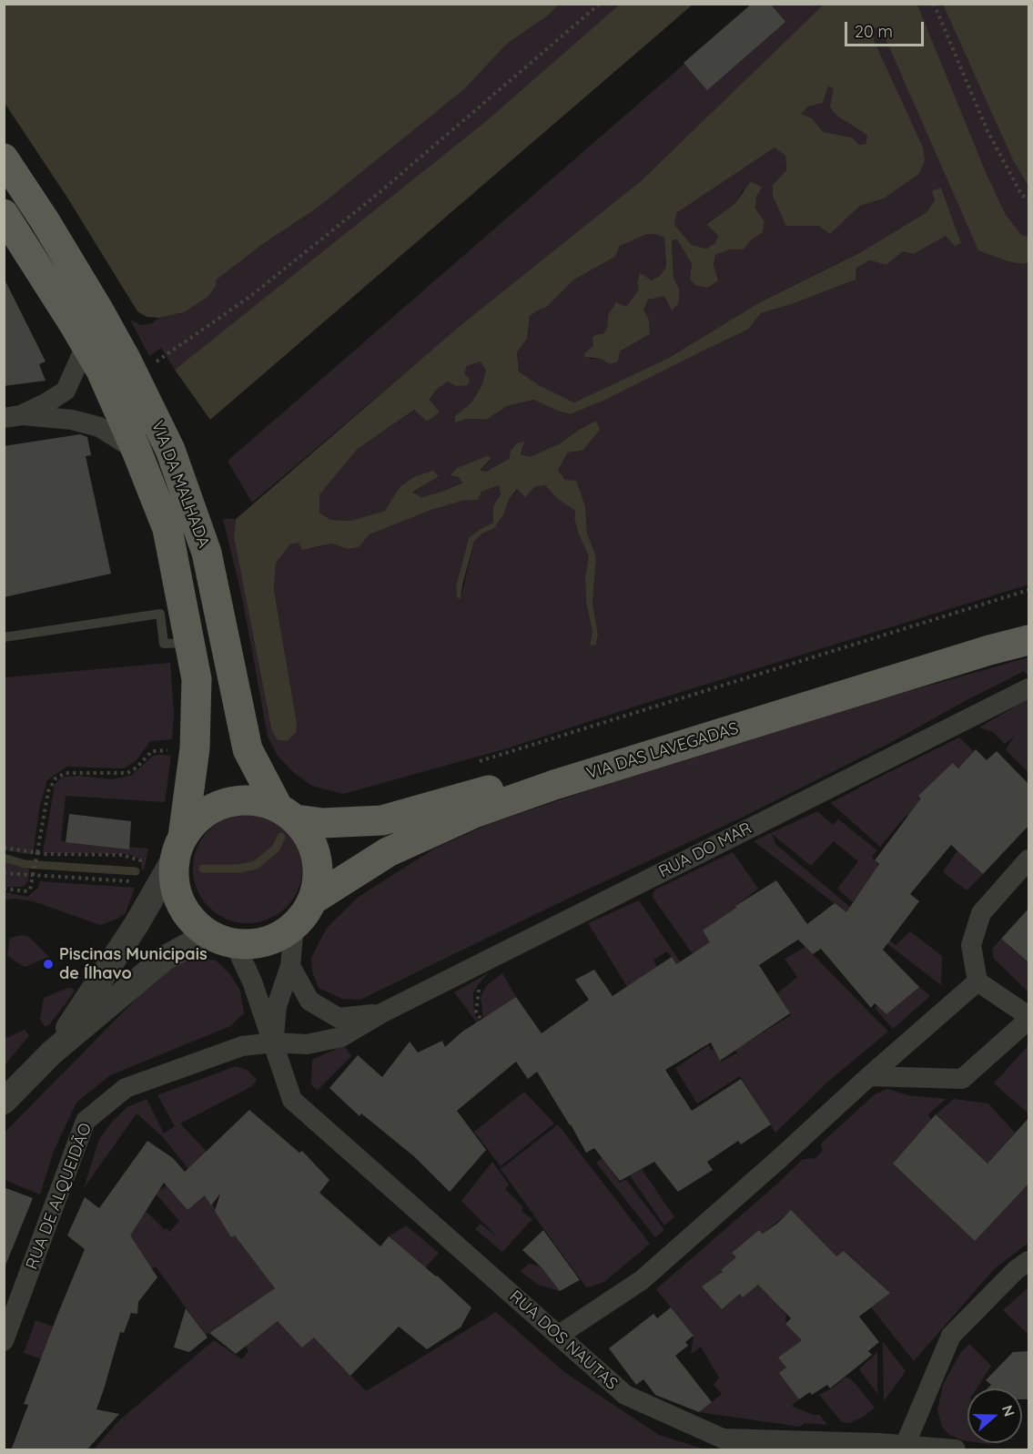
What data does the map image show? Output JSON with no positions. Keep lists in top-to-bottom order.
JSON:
{
  "streets": {
    "main road": ["VIA DA MALHADA", "VIA DAS LAVEGADAS"],
    "street": ["RUA DO MAR", "RUA DE ALQUEIDÃO", "RUA DOS NAUTAS"]
  },
  "crossings": [
    ["VIA DA MALHADA", "VIA DAS LAVEGADAS"],
    ["VIA DA MALHADA", "RUA DOS NAUTAS"],
    ["VIA DAS LAVEGADAS", "RUA DOS NAUTAS"],
    ["RUA DO MAR", "RUA DE ALQUEIDÃO"],
    ["RUA DO MAR", "RUA DOS NAUTAS"],
    ["RUA DE ALQUEIDÃO", "RUA DOS NAUTAS"]
  ],
  "places": ["Piscinas Municipais de Ílhavo"],
  "scale_bar": "20 m",
  "north": "right"
}
